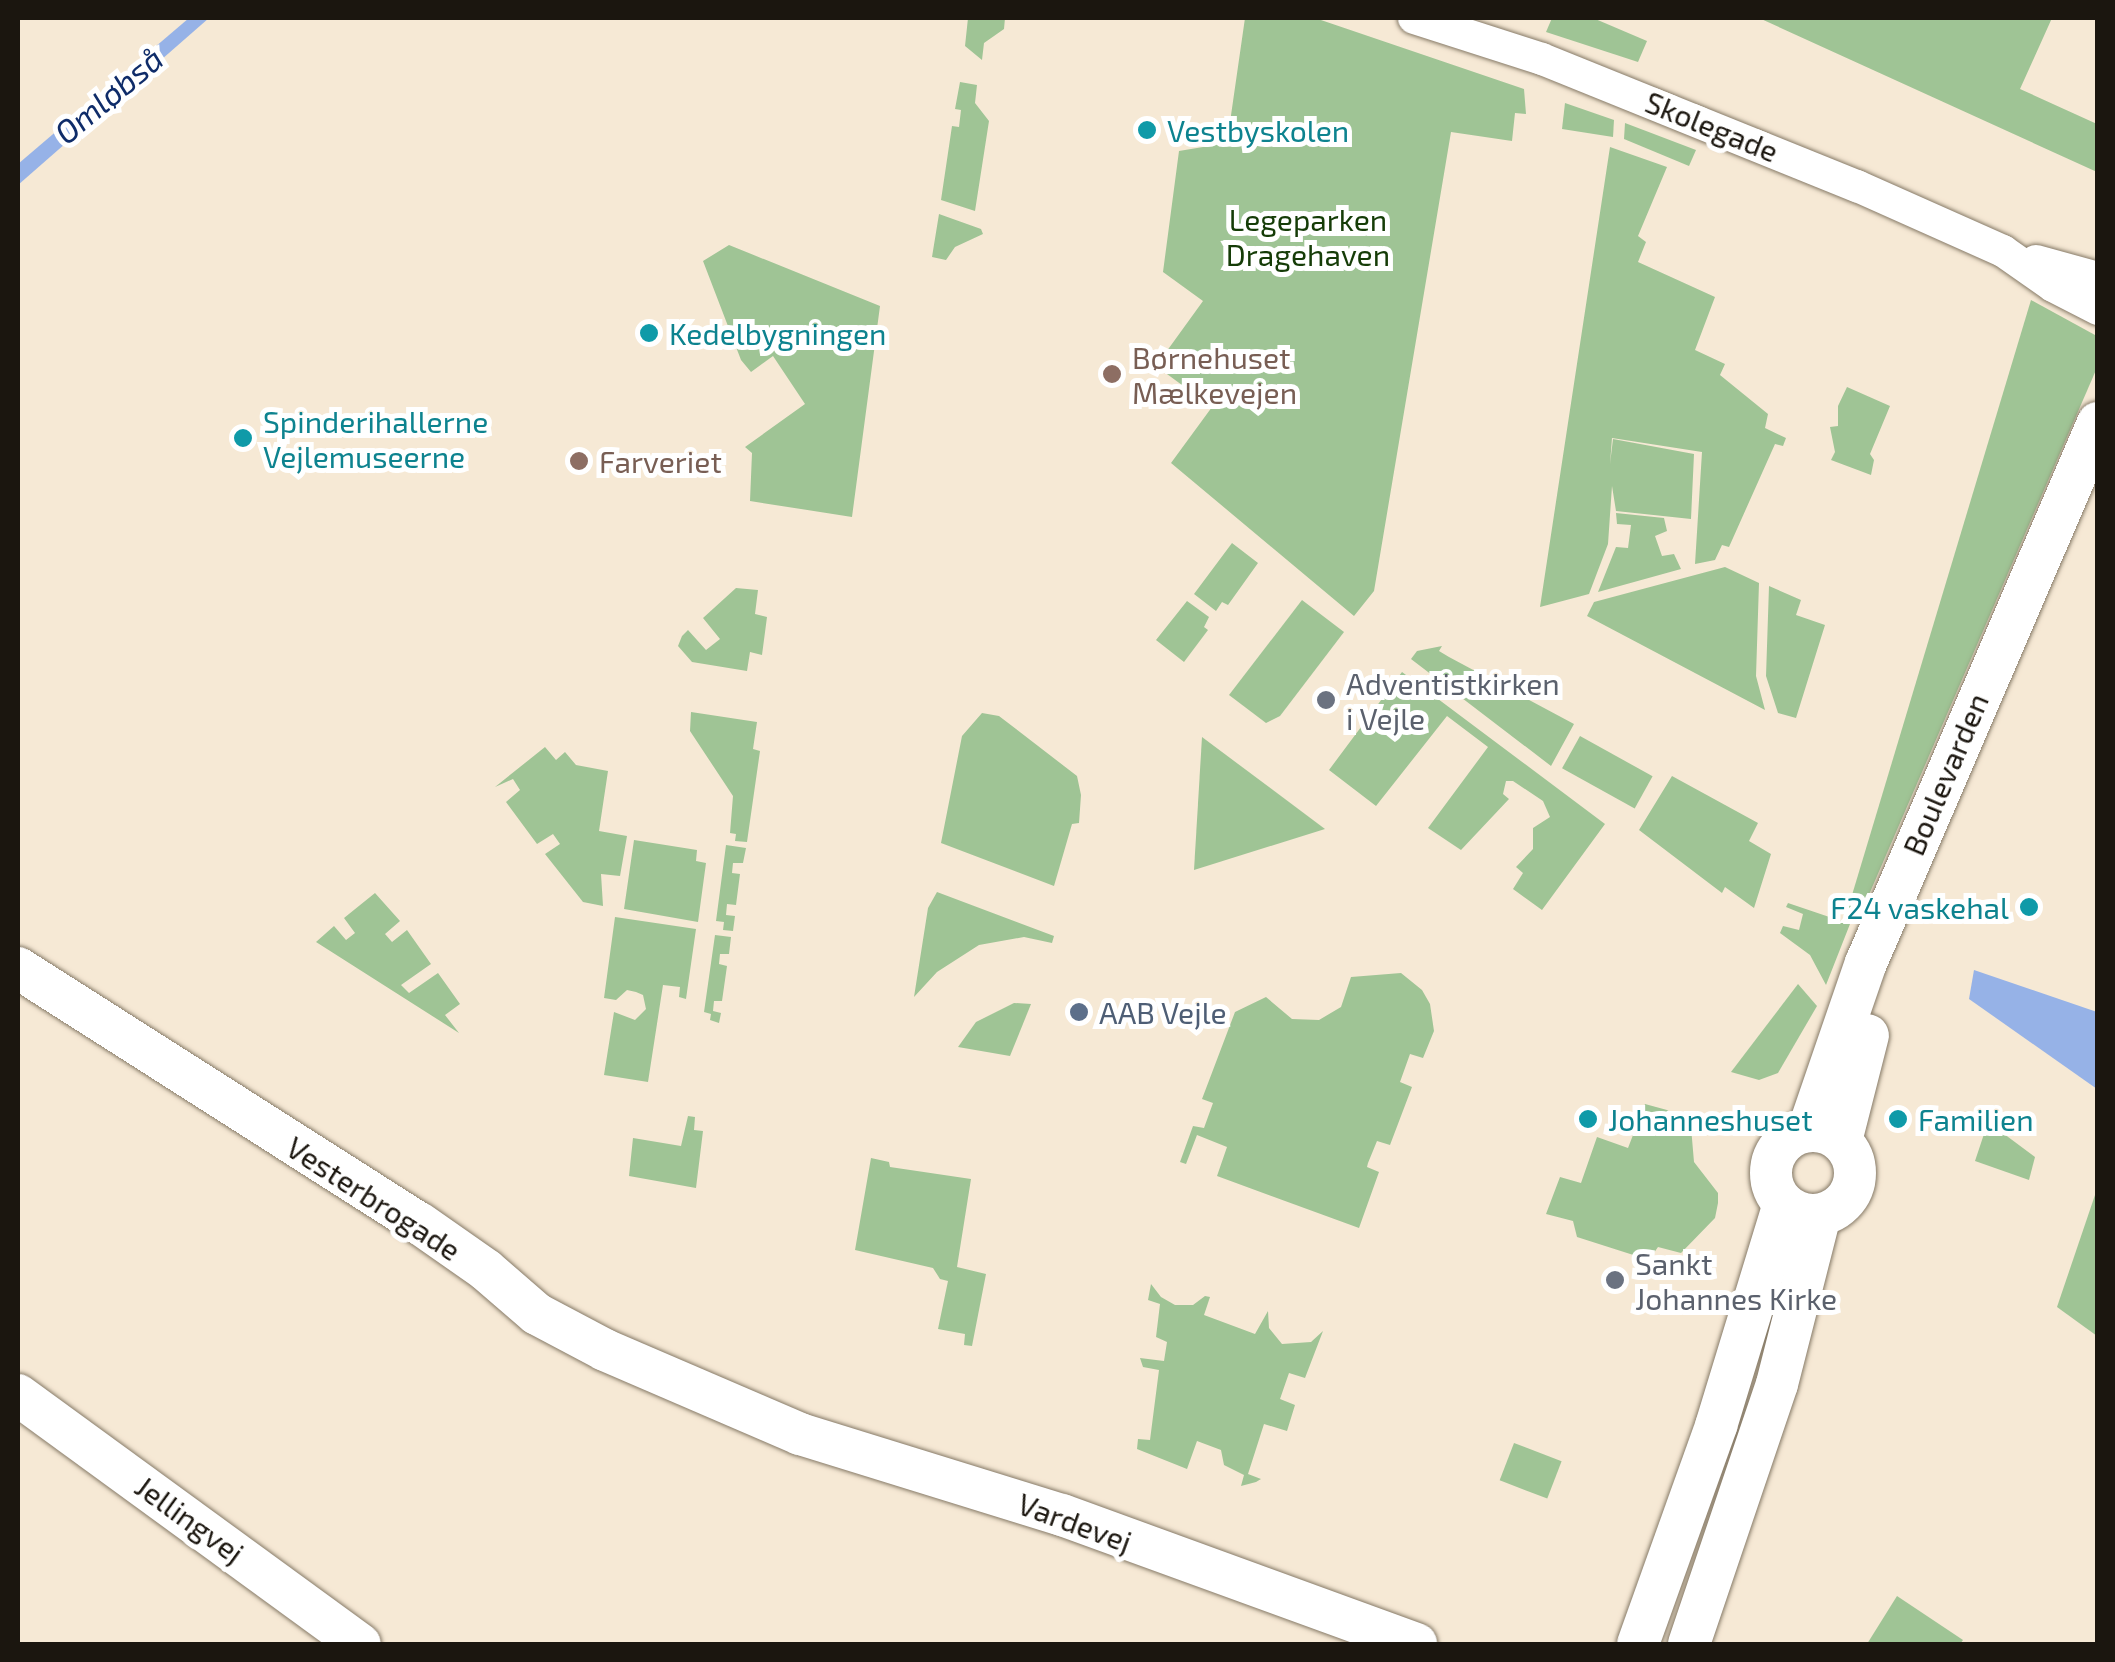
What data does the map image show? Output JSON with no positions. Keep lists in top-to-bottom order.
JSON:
{
  "streets": {
    "main road": [
      "Boulevarden",
      "Vesterbrogade",
      "Jellingvej",
      "Vardevej"
    ],
    "street": ["Skolegade"]
  },
  "crossings": [
    ["Vesterbrogade", "Vardevej"]
  ],
  "water": ["Omløbså"],
  "parks": ["Legeparken Dragehaven"],
  "places": [
    "Vestbyskolen",
    "Kedelbygningen",
    "Børnehuset Mælkevejen",
    "Spinderihallerne Vejlemuseerne",
    "Farveriet",
    "Adventistkirken i Vejle",
    "F24 vaskehal",
    "AAB Vejle",
    "Johanneshuset",
    "Familien",
    "Sankt Johannes Kirke"
  ]
}
